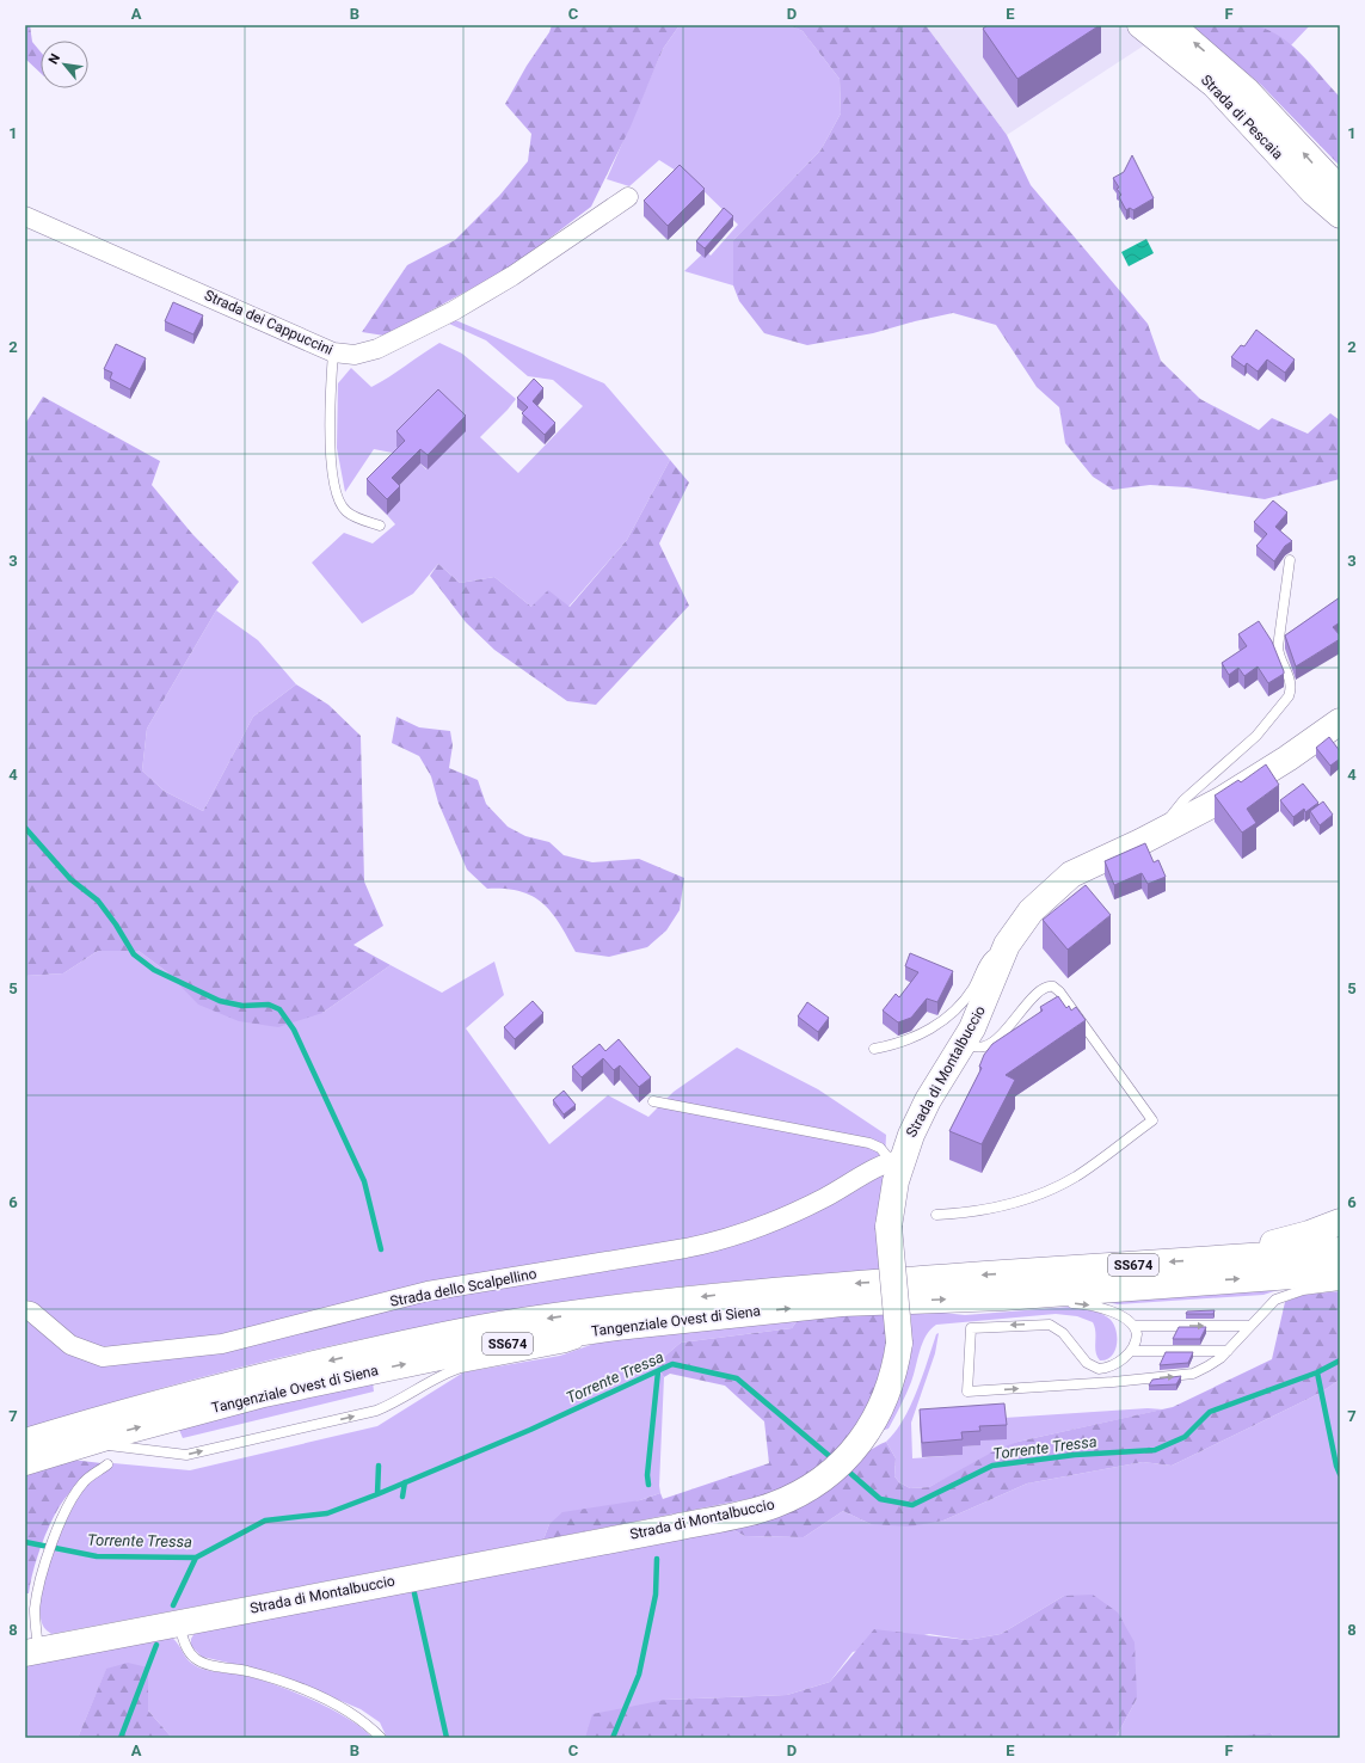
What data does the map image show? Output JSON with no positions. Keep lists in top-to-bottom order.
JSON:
{
  "streets": {
    "main road": [
      "Strada di Pescaia",
      "Strada di Montalbuccio",
      "SS674",
      "Tangenziale Ovest di Siena"
    ],
    "street": ["Strada dei Cappuccini", "Strada dello Scalpellino"]
  },
  "crossings": [
    ["Strada di Montalbuccio", "Strada dello Scalpellino"]
  ],
  "water": ["Torrente Tressa"],
  "north": "top left",
  "grid": {
    "columns": [
      "A",
      "B",
      "C",
      "D",
      "E",
      "F"
    ],
    "rows": [
      "1",
      "2",
      "3",
      "4",
      "5",
      "6",
      "7",
      "8"
    ]
  }
}
